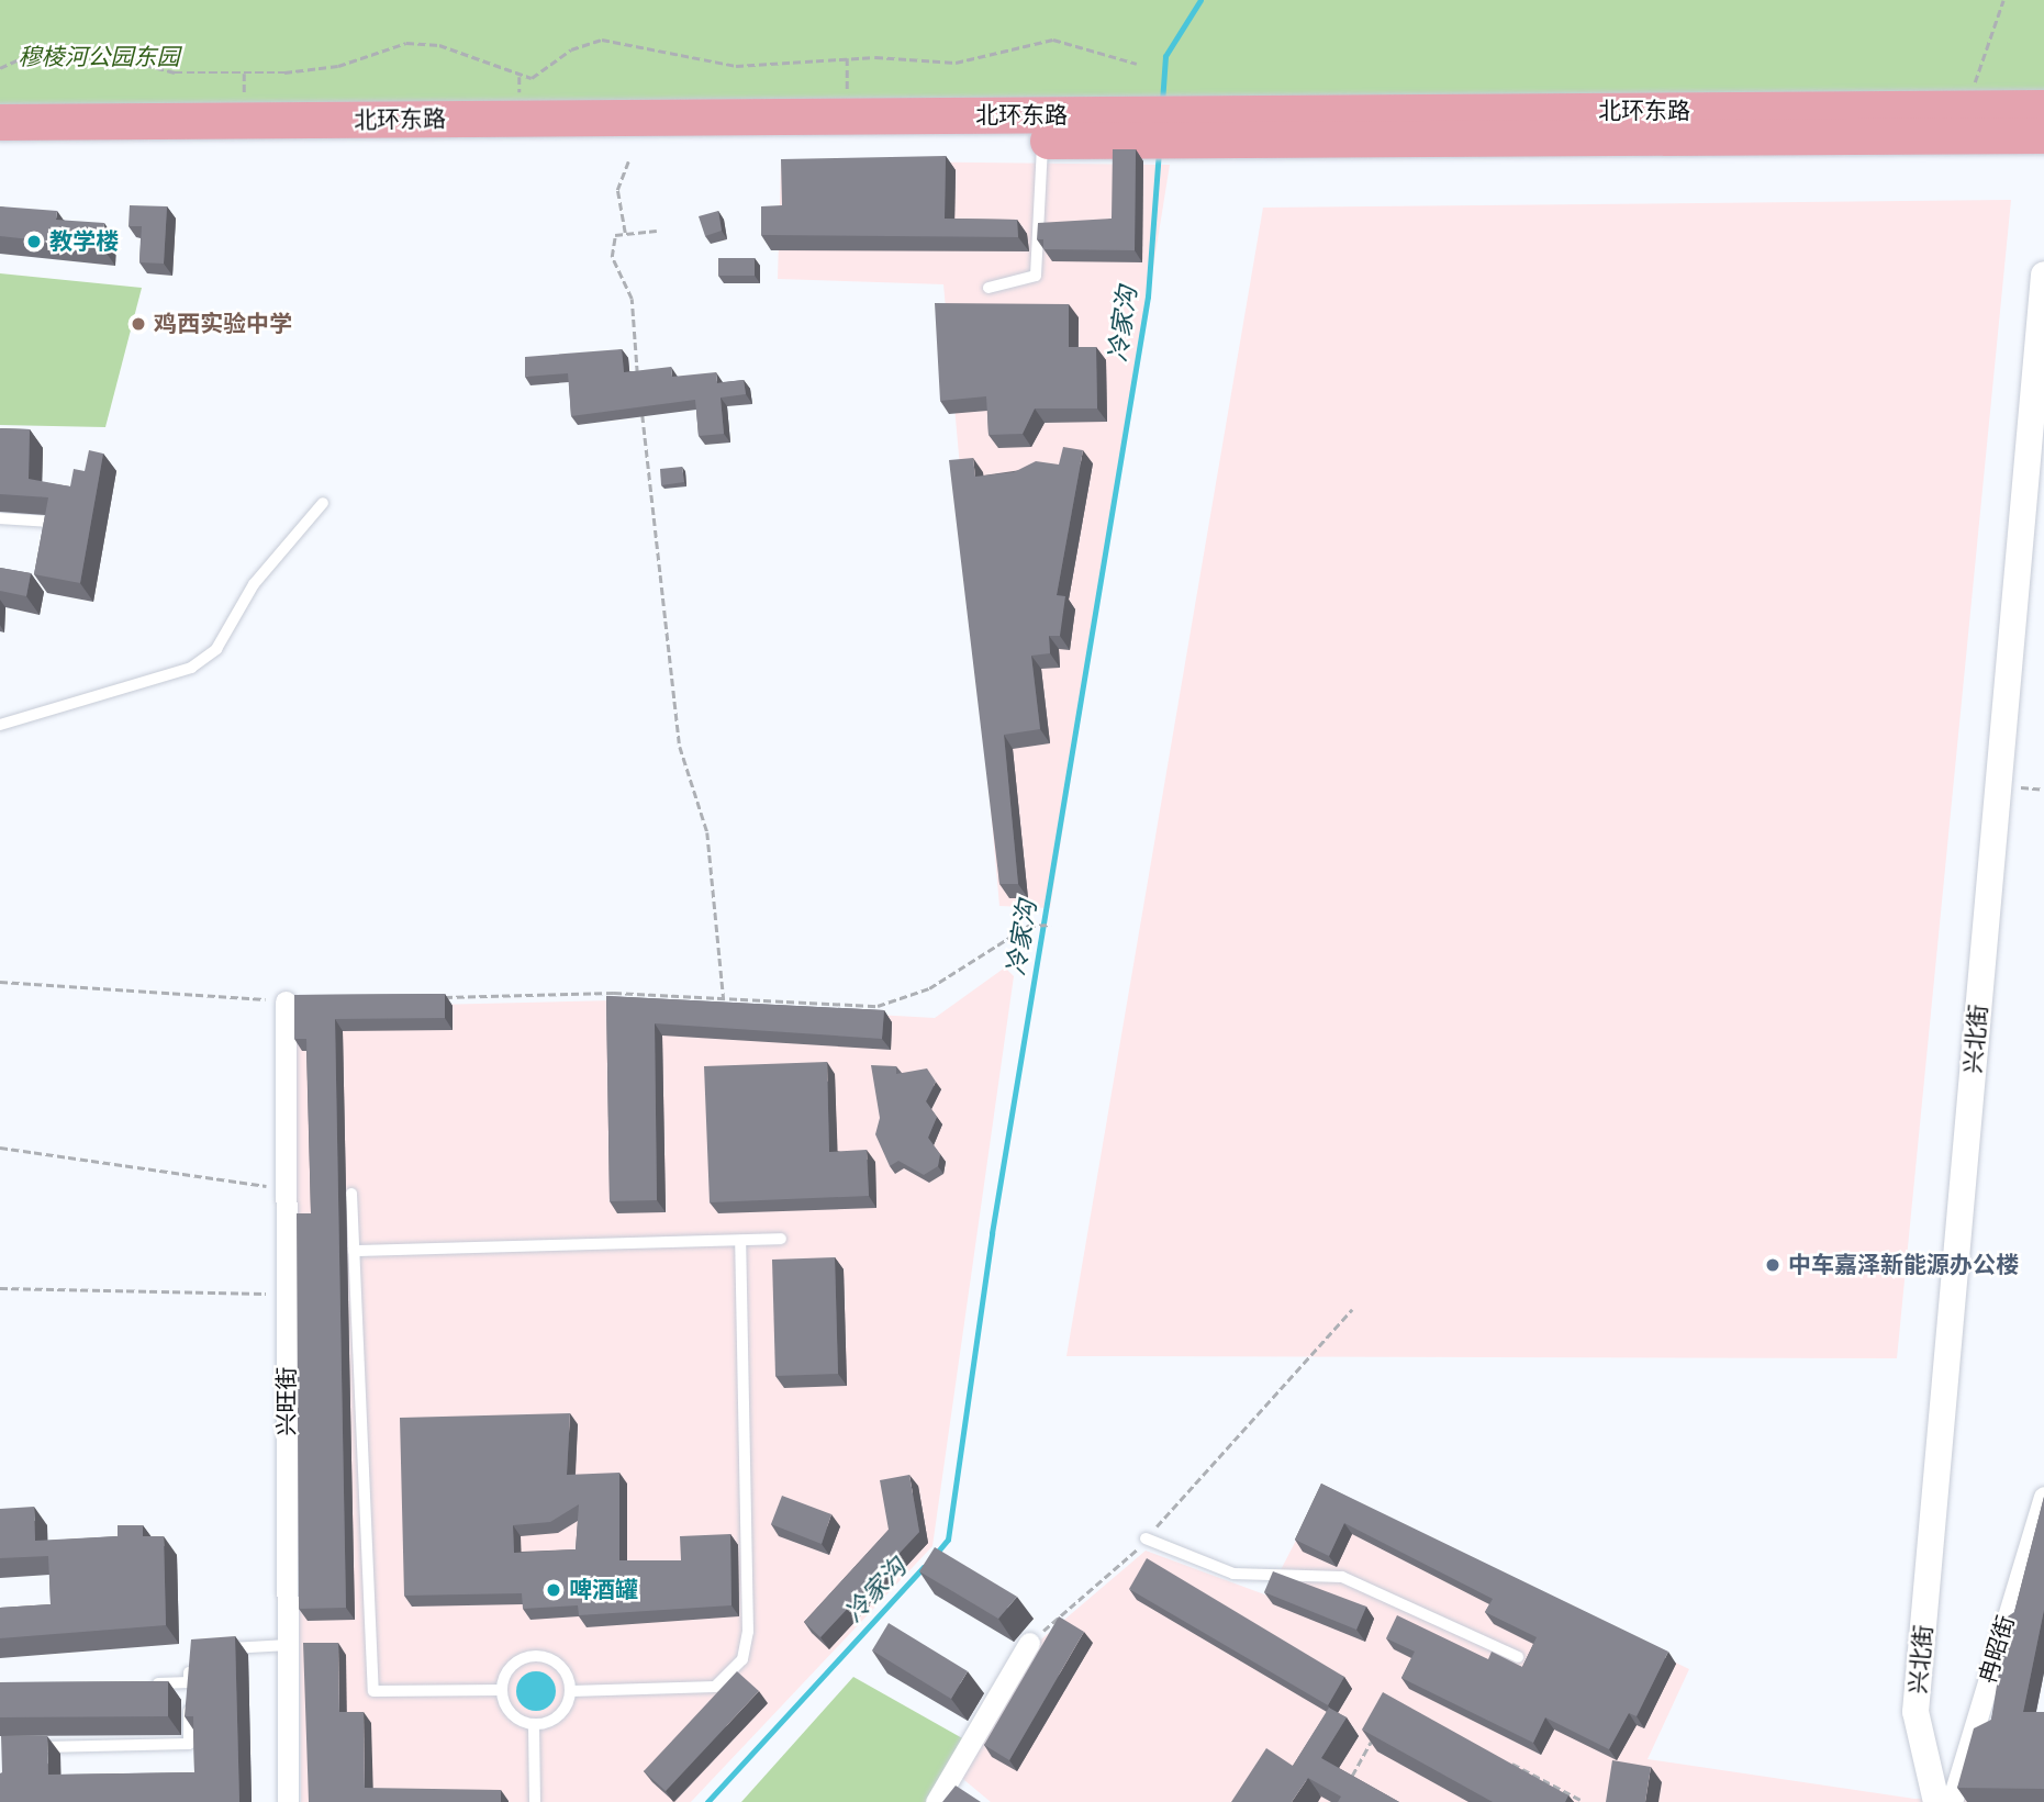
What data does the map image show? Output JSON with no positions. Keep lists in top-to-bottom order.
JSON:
{
  "streets": {
    "highway": ["北环东路"],
    "street": ["兴北街", "兴旺街", "冉昭街"]
  },
  "water": ["冷家沟"],
  "parks": ["穆棱河公园东园"],
  "places": [
    "教学楼",
    "鸡西实验中学",
    "中车嘉泽新能源办公楼",
    "啤酒罐"
  ]
}
